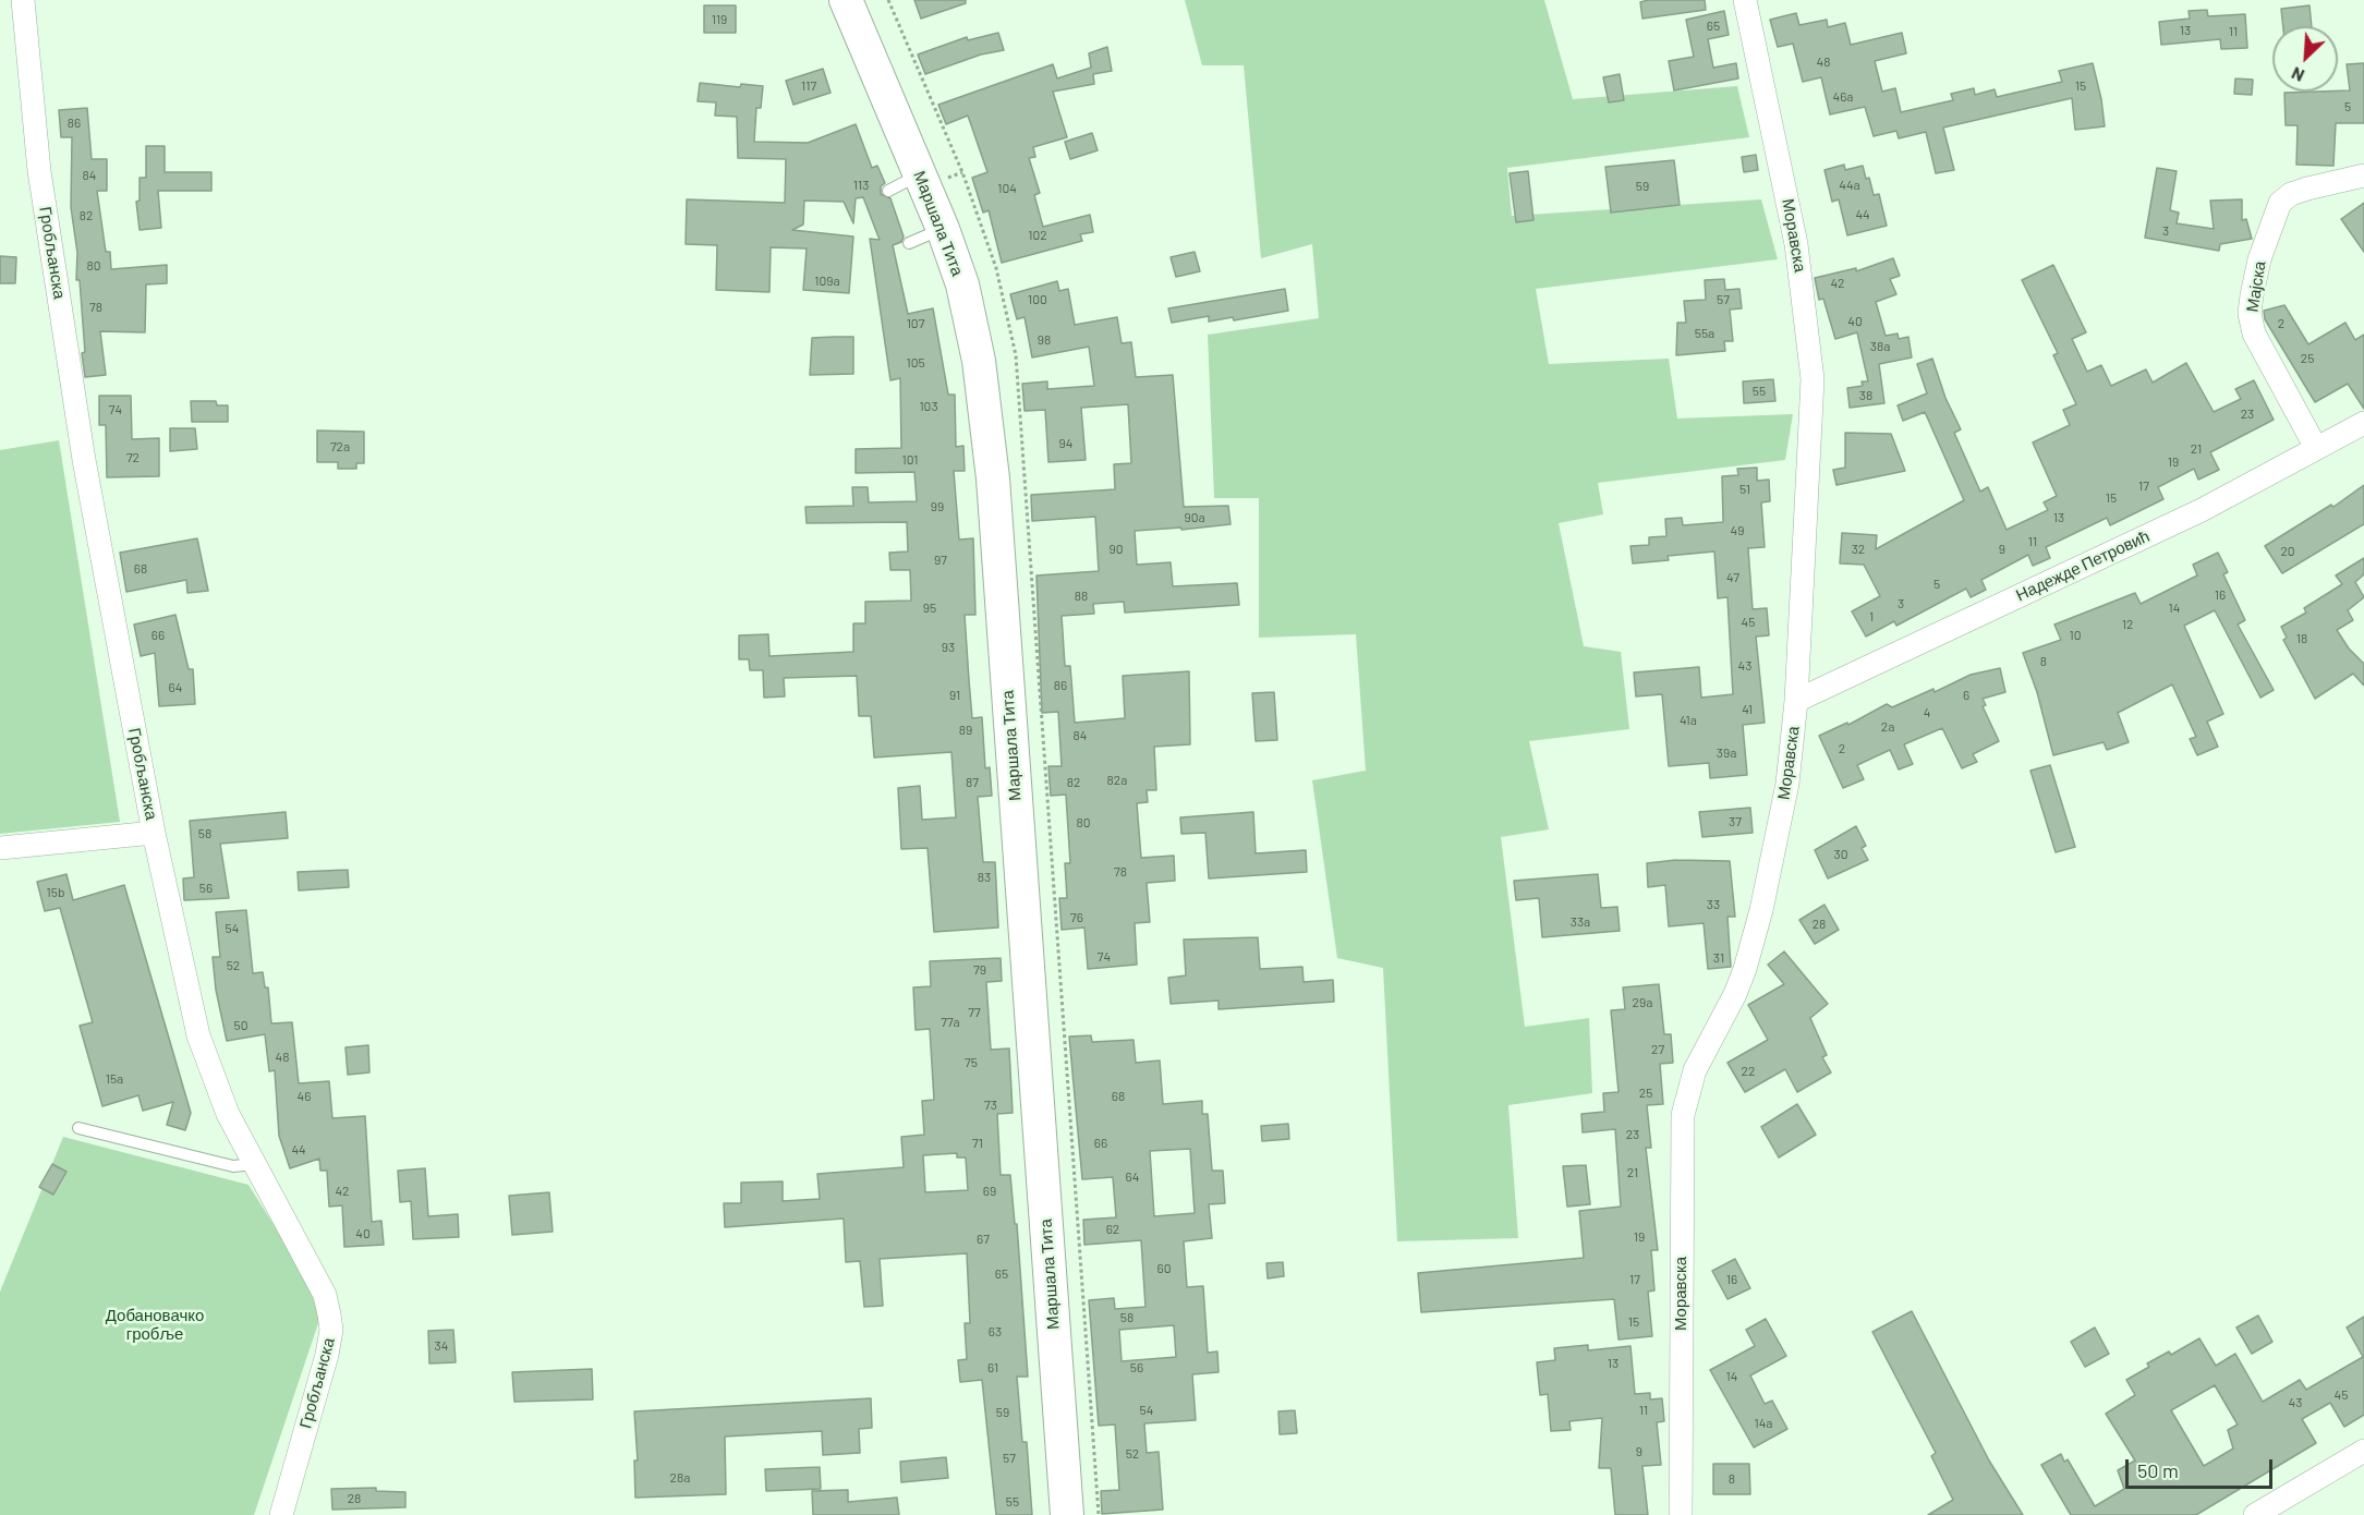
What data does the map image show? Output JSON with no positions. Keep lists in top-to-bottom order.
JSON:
{
  "streets": {
    "main road": ["Маршала Тита"],
    "street": [
      "Моравска",
      "Гробљанска",
      "Мајска",
      "Надежде Петровић"
    ]
  },
  "crossings": [
    ["Моравска", "Надежде Петровић"],
    ["Мајска", "Надежде Петровић"]
  ],
  "parks": ["Добановачко гробље"],
  "house_numbers": [
    "119",
    "65",
    "13",
    "11",
    "48",
    "117",
    "15",
    "46a",
    "5",
    "86",
    "84",
    "113",
    "44a",
    "59",
    "104",
    "44",
    "82",
    "3",
    "102",
    "80",
    "109a",
    "42",
    "100",
    "57",
    "78",
    "40",
    "107",
    "2",
    "55a",
    "98",
    "38a",
    "25",
    "105",
    "55",
    "38",
    "103",
    "74",
    "23",
    "94",
    "72a",
    "21",
    "72",
    "101",
    "19",
    "17",
    "51",
    "15",
    "99",
    "90a",
    "13",
    "49",
    "11",
    "90",
    "32",
    "9",
    "20",
    "97",
    "68",
    "47",
    "5",
    "16",
    "88",
    "3",
    "95",
    "14",
    "1",
    "45",
    "12",
    "66",
    "10",
    "18",
    "93",
    "8",
    "43",
    "86",
    "64",
    "91",
    "6",
    "41",
    "4",
    "41a",
    "2a",
    "89",
    "84",
    "2",
    "39a",
    "82a",
    "87",
    "82",
    "37",
    "80",
    "58",
    "30",
    "78",
    "83",
    "56",
    "15b",
    "33",
    "76",
    "33a",
    "28",
    "54",
    "74",
    "31",
    "52",
    "79",
    "29a",
    "77",
    "77a",
    "50",
    "27",
    "48",
    "75",
    "22",
    "15a",
    "25",
    "46",
    "68",
    "73",
    "23",
    "71",
    "66",
    "44",
    "21",
    "64",
    "42",
    "69",
    "62",
    "40",
    "19",
    "67",
    "60",
    "65",
    "17",
    "16",
    "58",
    "15",
    "63",
    "34",
    "13",
    "61",
    "56",
    "14",
    "45",
    "43",
    "54",
    "11",
    "59",
    "14a",
    "9",
    "52",
    "57",
    "28a",
    "8",
    "28",
    "55"
  ],
  "scale_bar": "50 m",
  "north": "bottom left"
}
